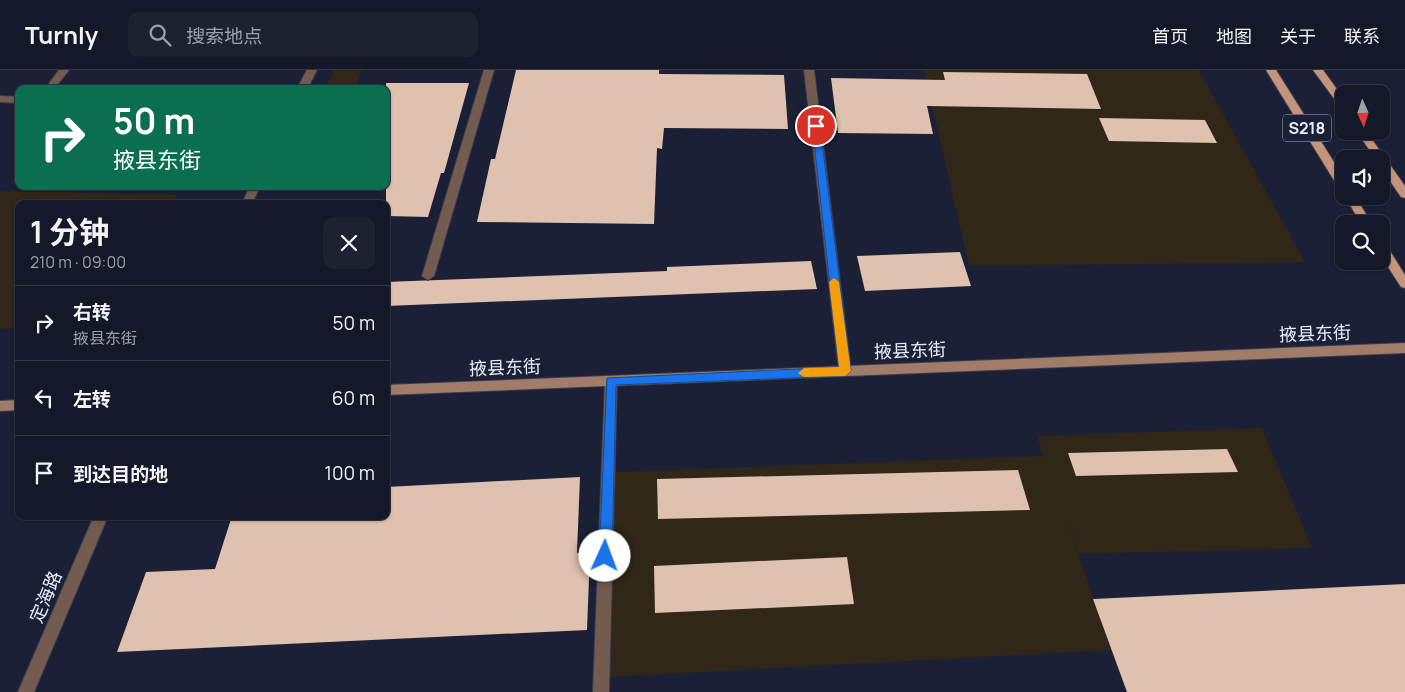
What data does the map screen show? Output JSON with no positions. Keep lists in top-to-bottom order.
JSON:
{
  "streets": {
    "main road": ["S218", "掖县东街"],
    "street": ["定海路"]
  },
  "north": "bottom",
  "page": {
    "header": "Turnly",
    "search": "搜索地点",
    "nav": [
      "首页",
      "地图",
      "关于",
      "联系"
    ],
    "turn": ["50 m", "掖县东街"],
    "heading": ["1 分钟", "210 m · 09:00"],
    "list": [
      {
        "name": "右转",
        "note": "掖县东街",
        "value": "50 m"
      },
      {
        "name": "左转",
        "value": "60 m"
      },
      {
        "name": "到达目的地",
        "value": "100 m"
      }
    ]
  }
}
